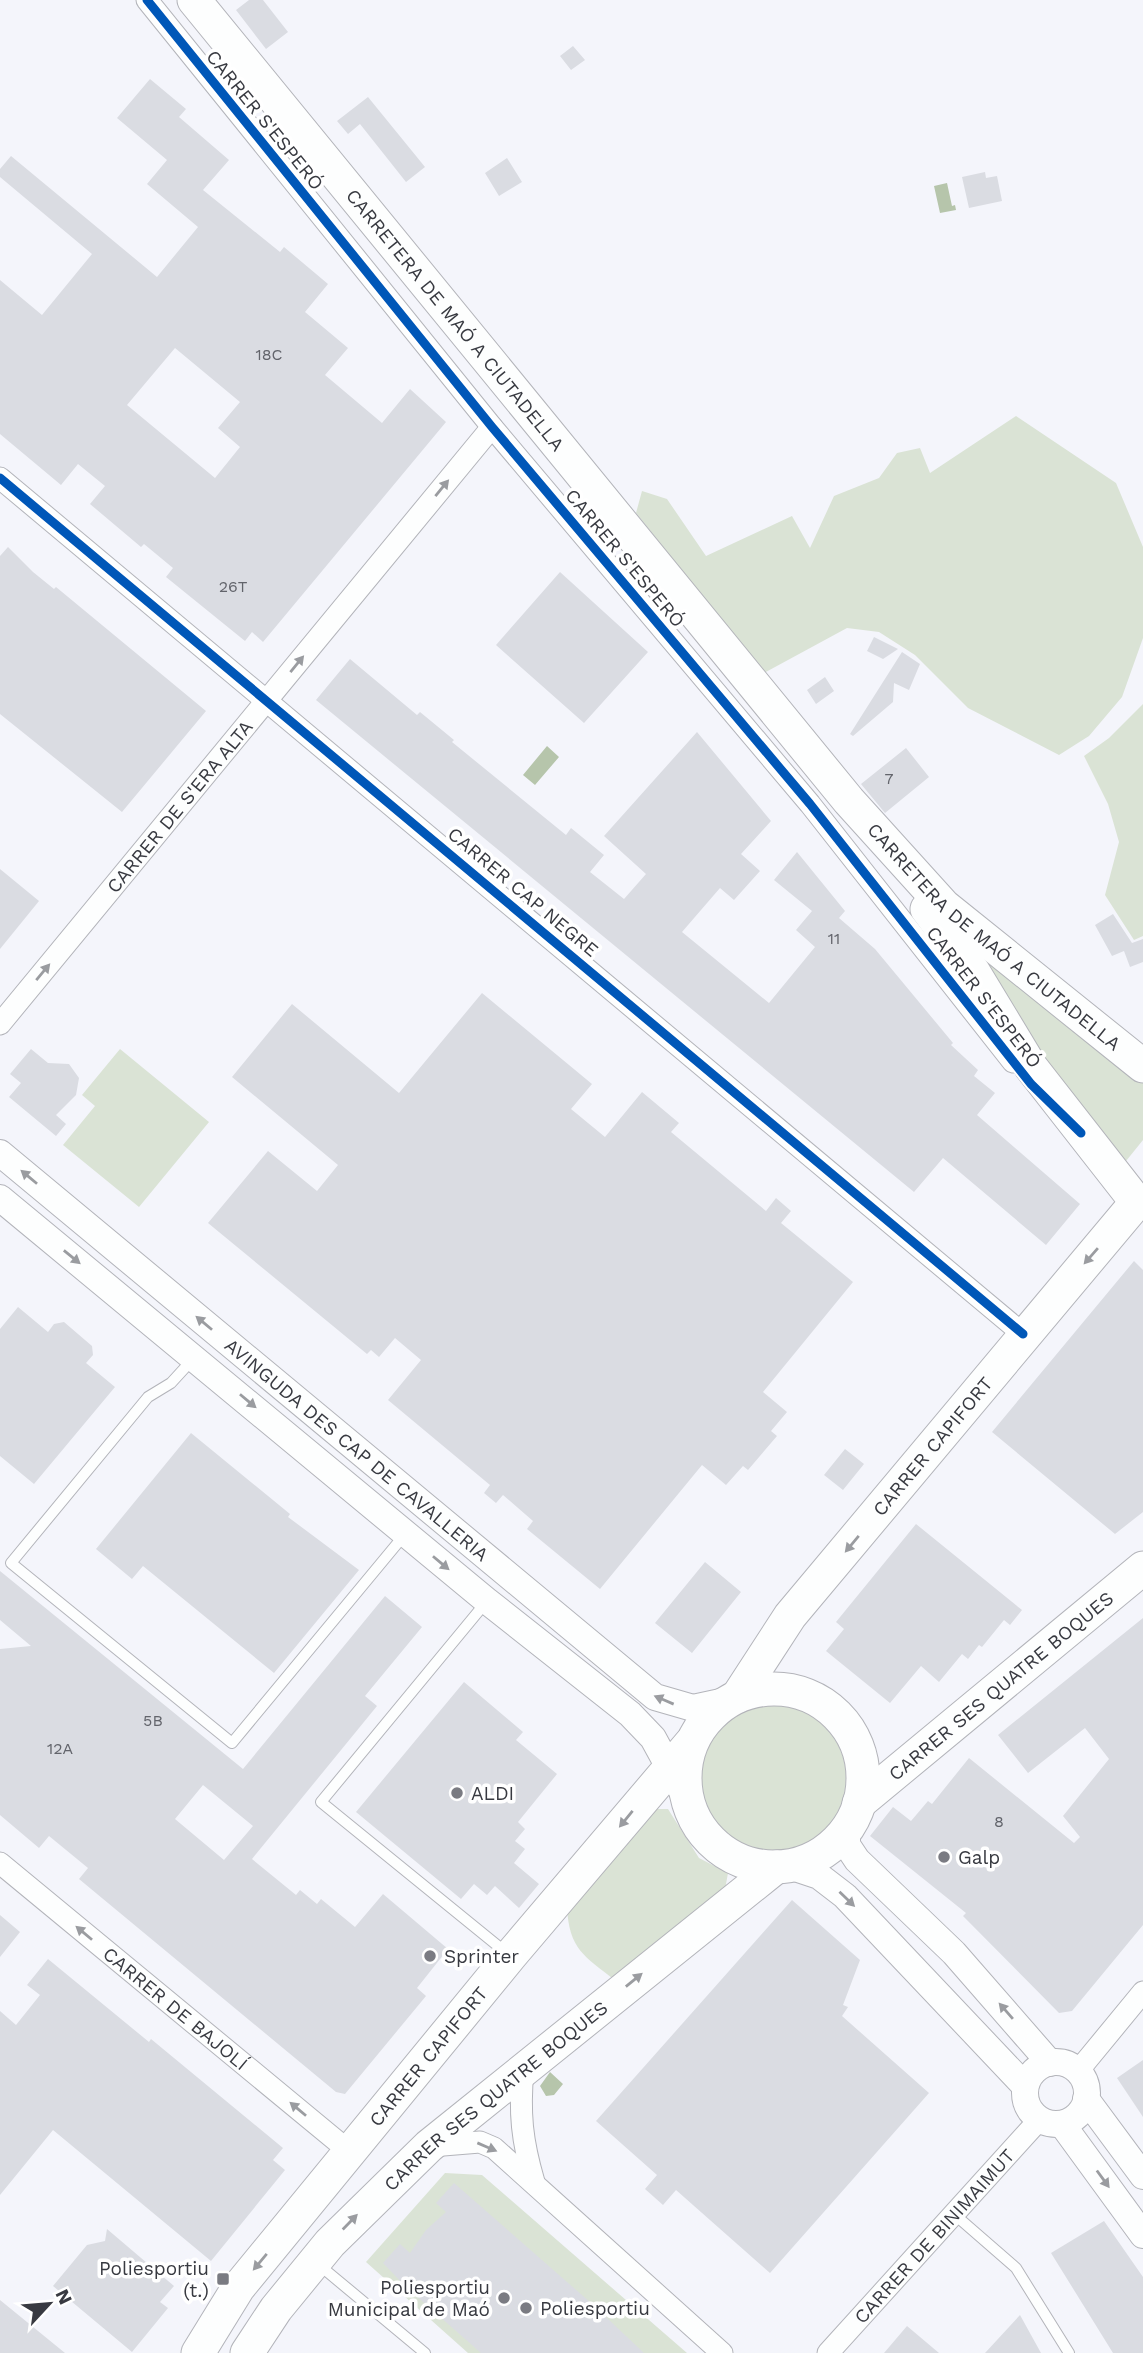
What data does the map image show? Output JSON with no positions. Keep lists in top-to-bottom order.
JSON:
{
  "streets": {
    "main road": ["CARRETERA DE MAÓ A CIUTADELLA", "CARRER CAPIFORT", "CARRER SES QUATRE BOQUES"],
    "street": [
      "CARRER S'ESPERÓ",
      "CARRER DE S'ERA ALTA",
      "CARRER CAP NEGRE",
      "AVINGUDA DES CAP DE CAVALLERIA",
      "CARRER DE BAJOLÍ",
      "CARRER DE BINIMAIMUT"
    ]
  },
  "crossings": [
    ["CARRER S'ESPERÓ", "CARRETERA DE MAÓ A CIUTADELLA"],
    ["CARRER S'ESPERÓ", "CARRER DE S'ERA ALTA"],
    ["CARRETERA DE MAÓ A CIUTADELLA", "CARRER CAPIFORT"],
    ["CARRER DE S'ERA ALTA", "CARRER CAP NEGRE"],
    ["CARRER CAP NEGRE", "CARRER CAPIFORT"],
    ["CARRER CAPIFORT", "AVINGUDA DES CAP DE CAVALLERIA"],
    ["CARRER CAPIFORT", "CARRER SES QUATRE BOQUES"],
    ["CARRER CAPIFORT", "CARRER DE BAJOLÍ"],
    ["AVINGUDA DES CAP DE CAVALLERIA", "CARRER SES QUATRE BOQUES"]
  ],
  "one_way": [
    "CARRER DE S'ERA ALTA",
    "CARRER CAPIFORT",
    "CARRER SES QUATRE BOQUES",
    "CARRER DE BAJOLÍ"
  ],
  "places": {
    "other": [
      "ALDI",
      "Galp",
      "Sprinter",
      "Poliesportiu Municipal de Maó",
      "Poliesportiu"
    ],
    "transit": ["Poliesportiu (t.)"]
  },
  "house_numbers": [
    "18C",
    "26T",
    "7",
    "11",
    "5B",
    "12A",
    "8"
  ],
  "north": "top right"
}
